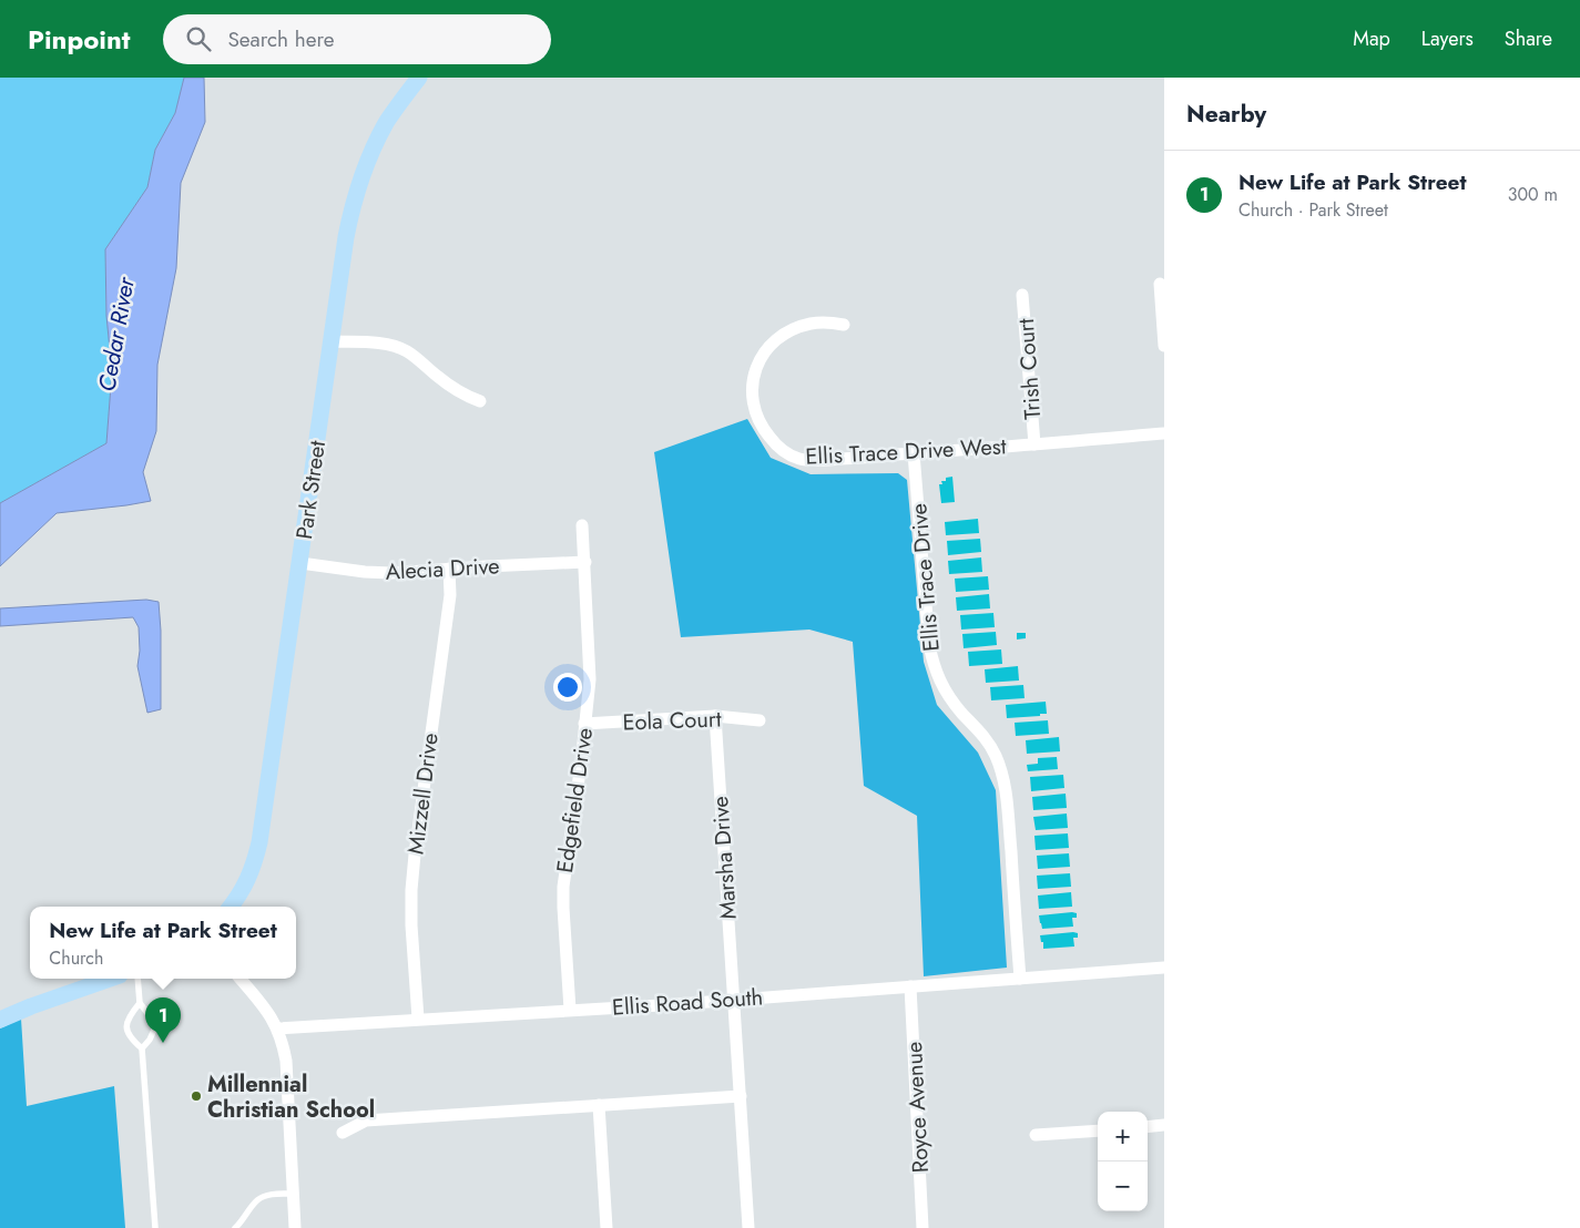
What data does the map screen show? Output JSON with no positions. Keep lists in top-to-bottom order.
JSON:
{
  "streets": {
    "street": [
      "Trish Court",
      "Ellis Trace Drive West",
      "Park Street",
      "Alecia Drive",
      "Ellis Trace Drive",
      "Eola Court",
      "Mizzell Drive",
      "Edgefield Drive",
      "Marsha Drive",
      "Ellis Road South",
      "Royce Avenue"
    ]
  },
  "crossings": [
    ["Trish Court", "Ellis Trace Drive West"],
    ["Ellis Trace Drive West", "Ellis Trace Drive"],
    ["Park Street", "Alecia Drive"],
    ["Alecia Drive", "Mizzell Drive"],
    ["Alecia Drive", "Edgefield Drive"],
    ["Ellis Trace Drive", "Ellis Road South"],
    ["Eola Court", "Edgefield Drive"],
    ["Eola Court", "Marsha Drive"],
    ["Mizzell Drive", "Ellis Road South"],
    ["Edgefield Drive", "Ellis Road South"],
    ["Marsha Drive", "Ellis Road South"],
    ["Ellis Road South", "Royce Avenue"]
  ],
  "water": ["Cedar River"],
  "places": ["Millennial Christian School"],
  "page": {
    "header": "Pinpoint",
    "search": "Search here",
    "nav": ["Map", "Layers", "Share"],
    "heading": "Nearby",
    "list": [
      {
        "mark": "1",
        "name": "New Life at Park Street",
        "note": "Church · Park Street",
        "value": "300 m"
      }
    ],
    "popup": ["New Life at Park Street", "Church"],
    "pins": "1",
    "map_buttons": ["+", "−"]
  }
}
